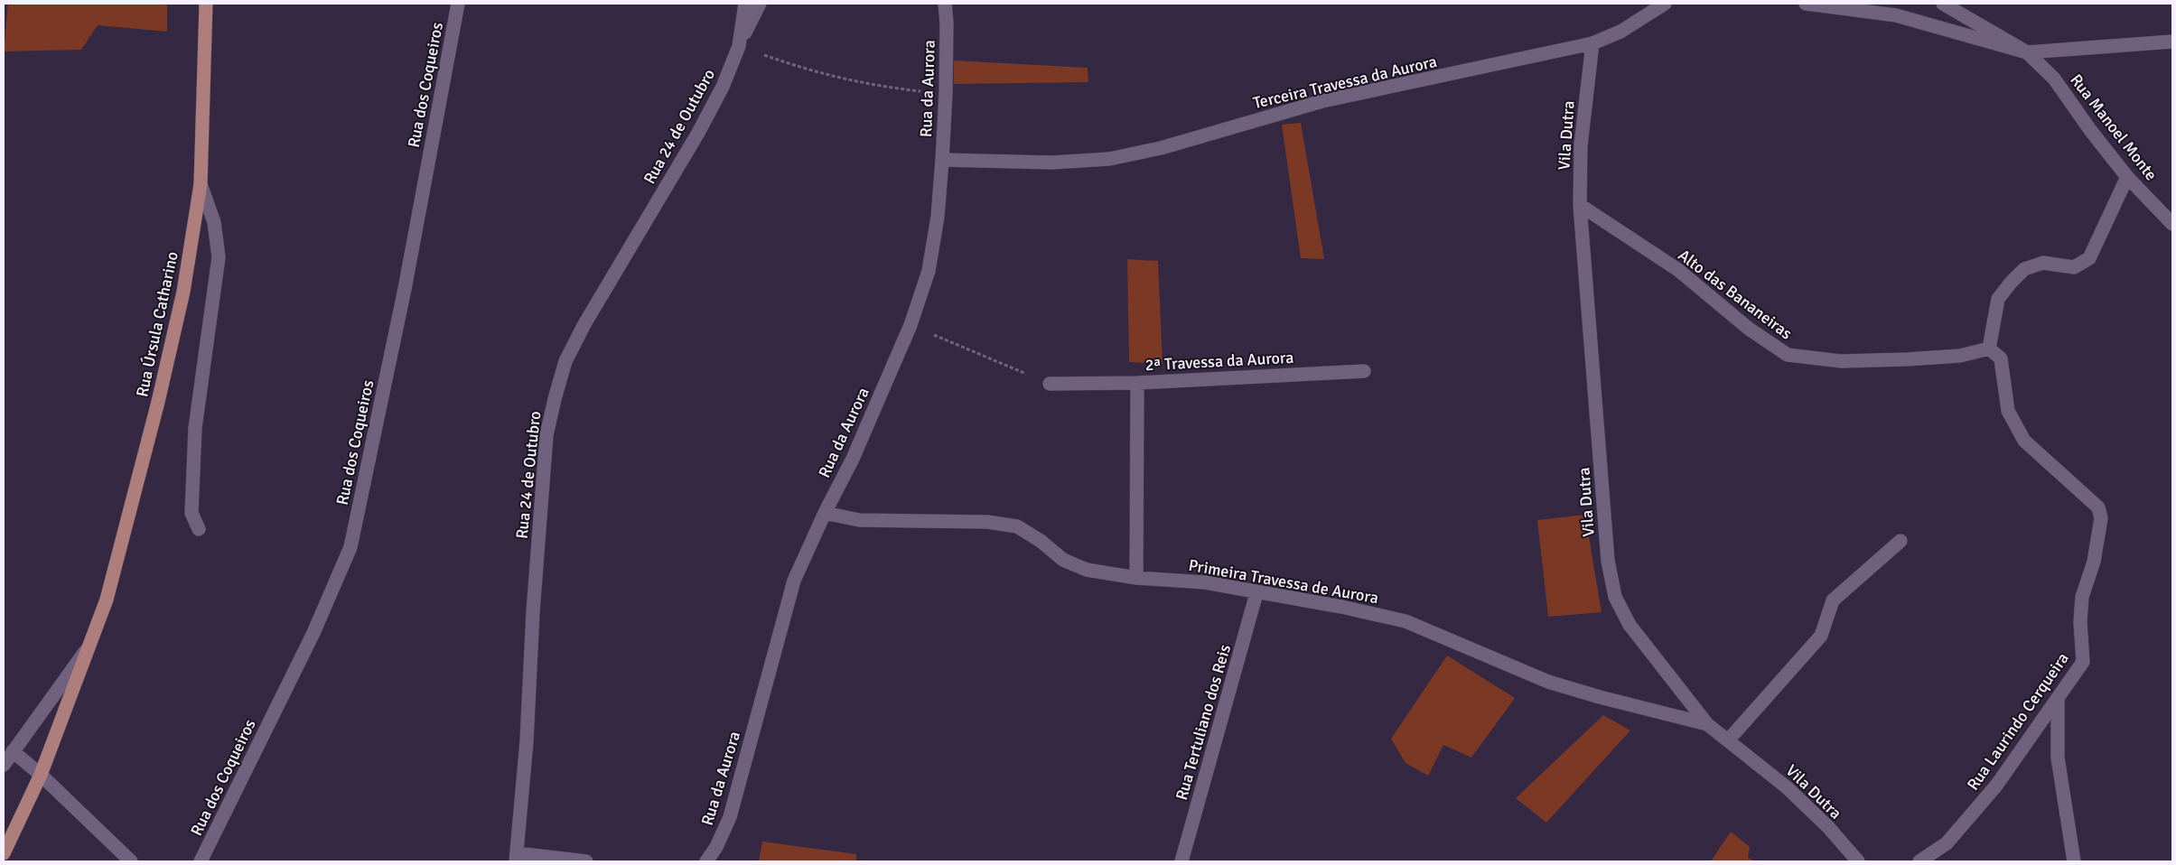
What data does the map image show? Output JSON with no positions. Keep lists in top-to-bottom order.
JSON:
{
  "streets": {
    "main road": ["Rua Úrsula Catharino"],
    "street": [
      "Terceira Travessa da Aurora",
      "Rua dos Coqueiros",
      "Rua da Aurora",
      "Rua 24 de Outubro",
      "Rua Manoel Monte",
      "Vila Dutra",
      "Alto das Bananeiras",
      "2ª Travessa da Aurora",
      "Primeira Travessa de Aurora",
      "Rua Laurindo Cerqueira",
      "Rua Tertuliano dos Reis"
    ]
  },
  "crossings": [
    ["Terceira Travessa da Aurora", "Rua da Aurora"],
    ["Terceira Travessa da Aurora", "Vila Dutra"],
    ["Rua da Aurora", "Primeira Travessa de Aurora"],
    ["Vila Dutra", "Alto das Bananeiras"],
    ["Vila Dutra", "Primeira Travessa de Aurora"],
    ["Alto das Bananeiras", "Rua Laurindo Cerqueira"],
    ["2ª Travessa da Aurora", "Primeira Travessa de Aurora"],
    ["Primeira Travessa de Aurora", "Rua Tertuliano dos Reis"]
  ]
}
